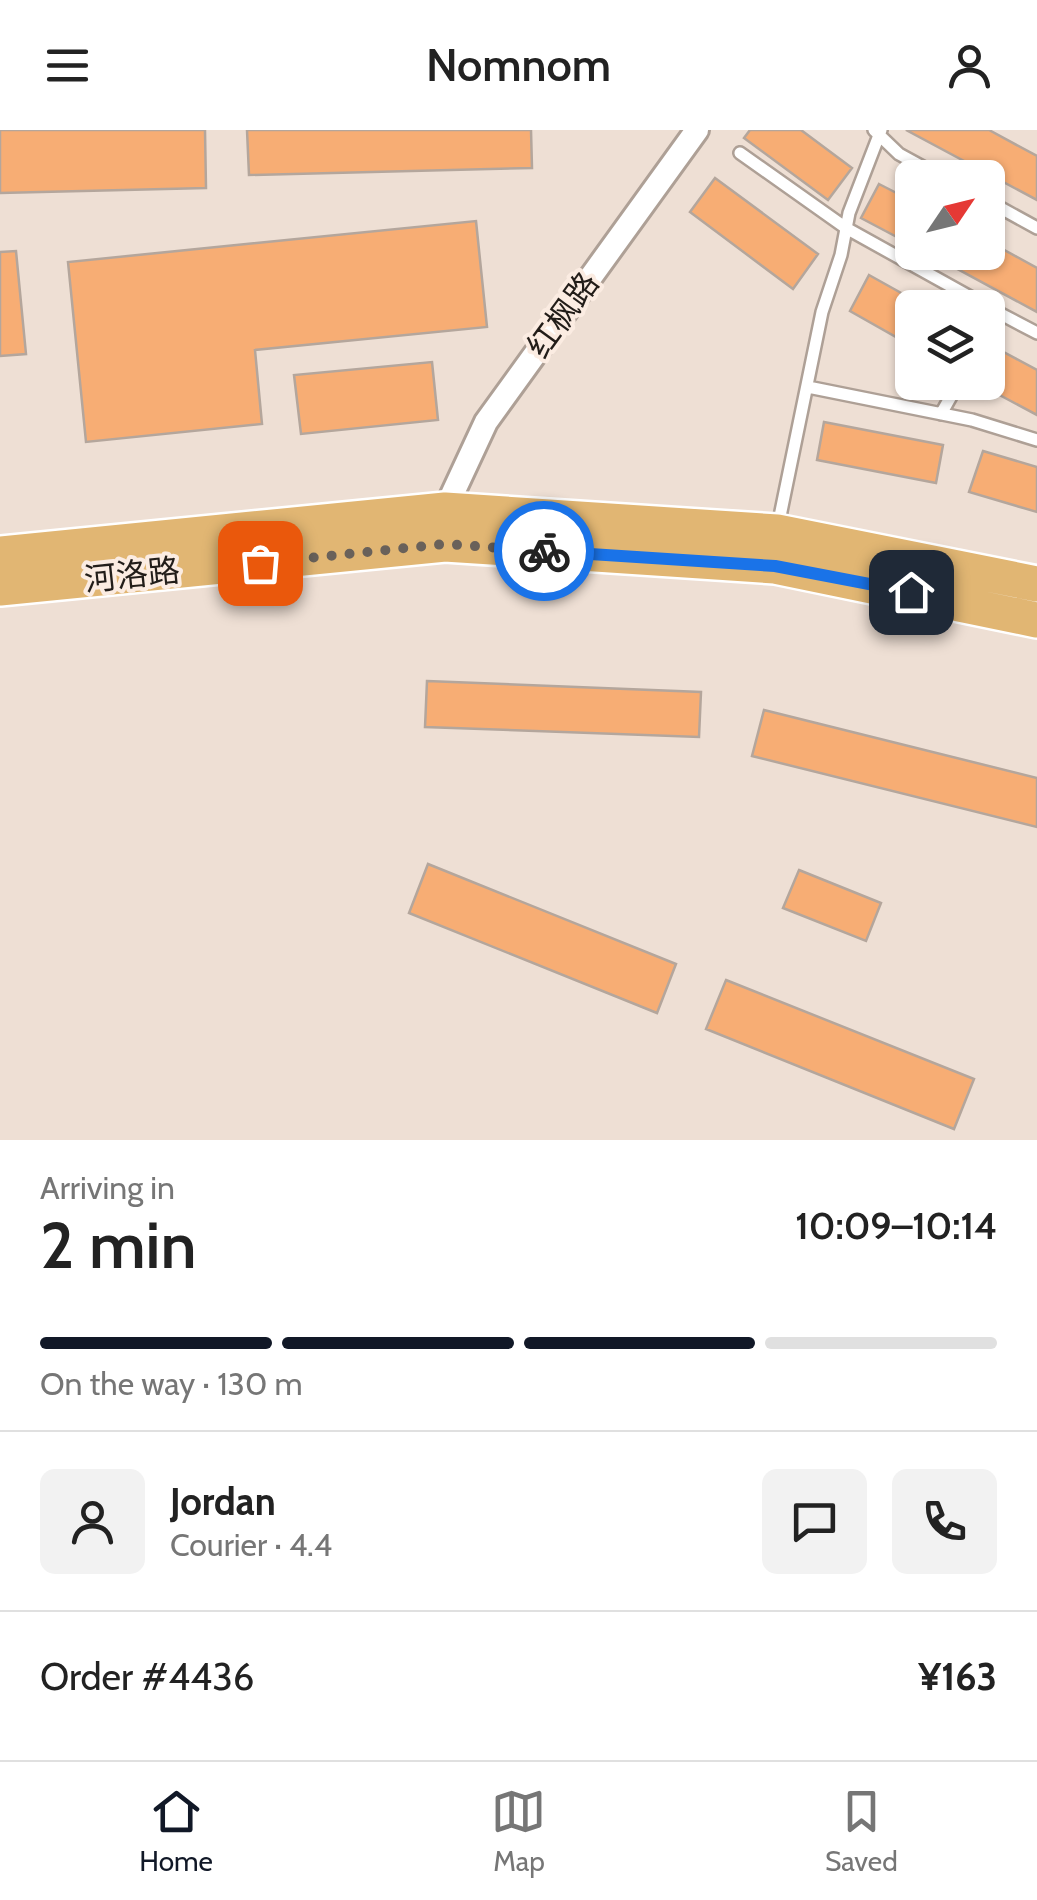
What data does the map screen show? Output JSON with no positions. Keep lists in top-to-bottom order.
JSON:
{
  "streets": {
    "main road": ["河洛路"],
    "street": ["红枫路"]
  },
  "crossings": [
    ["红枫路", "河洛路"]
  ],
  "north": "top right",
  "page": {
    "header": "Nomnom",
    "heading": ["2 min", "Arriving in", "10:09–10:14"],
    "panel": [
      "Jordan",
      "Courier · 4.4",
      "Order #4436",
      "¥163"
    ],
    "bar": "On the way · 130 m",
    "tabs": ["Home", "Map", "Saved"]
  }
}
